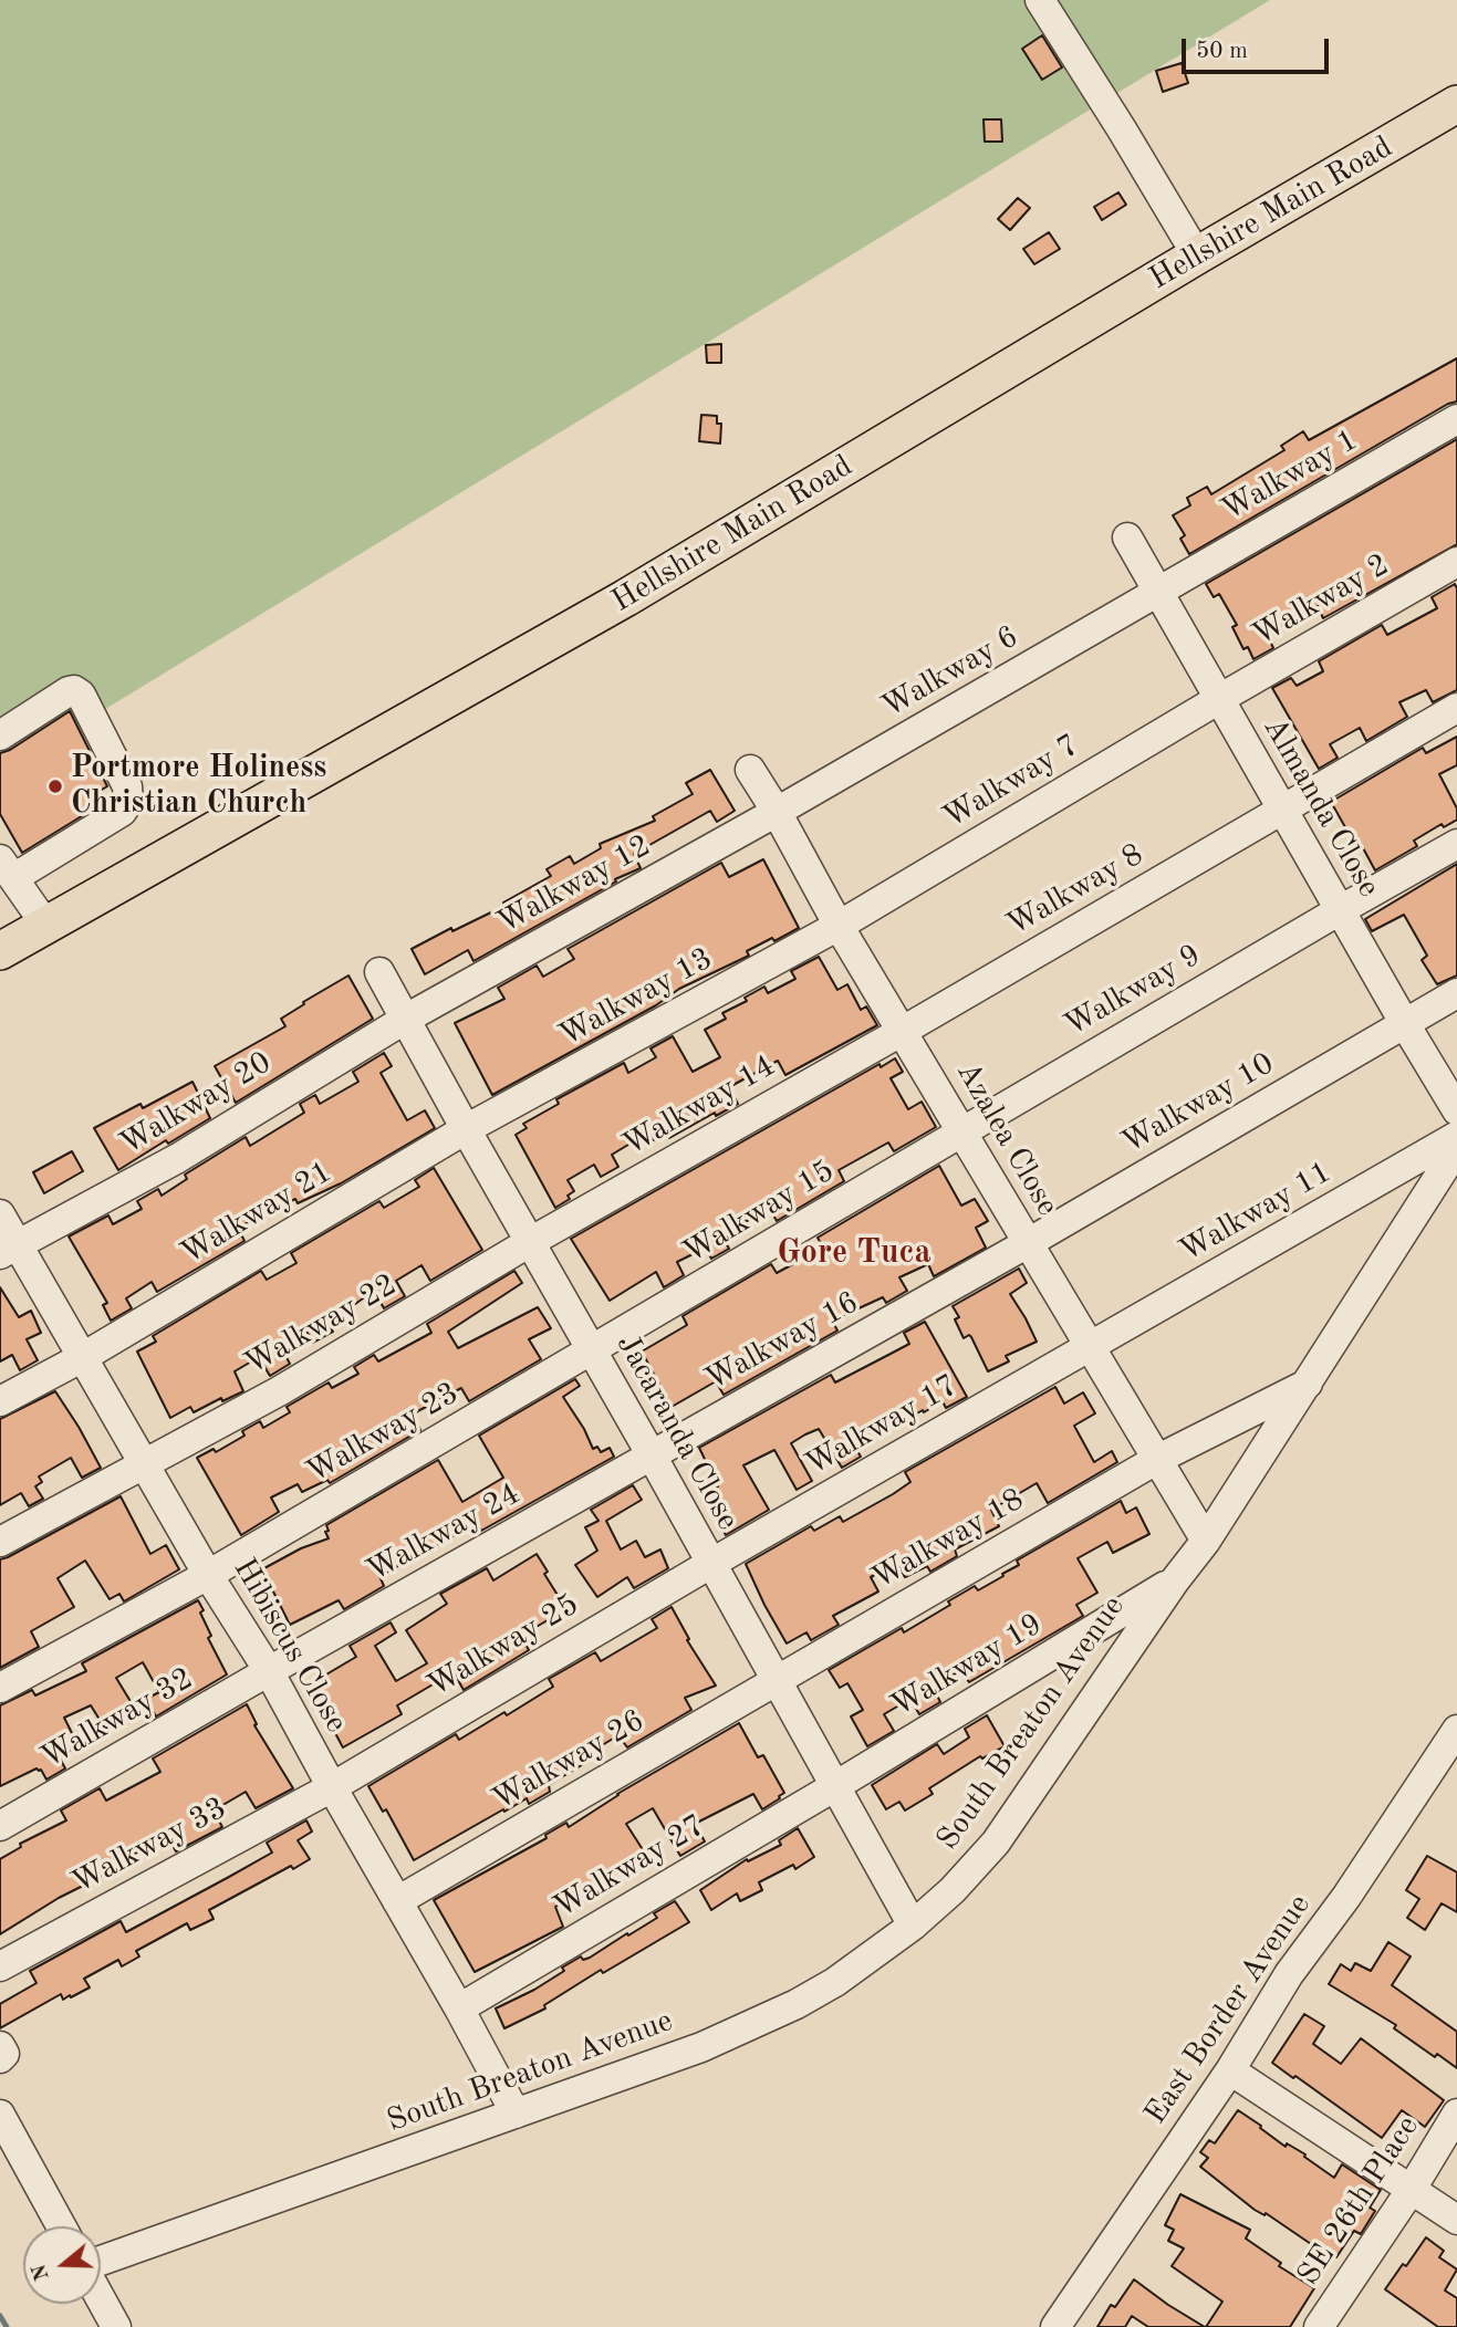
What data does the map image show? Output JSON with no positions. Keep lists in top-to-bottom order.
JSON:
{
  "streets": {
    "main road": ["Hellshire Main Road"],
    "street": [
      "Walkway 1",
      "Walkway 2",
      "Walkway 6",
      "Walkway 7",
      "Almanda Close",
      "Walkway 12",
      "Walkway 8",
      "Walkway 9",
      "Walkway 13",
      "Walkway 20",
      "Walkway 10",
      "Walkway 14",
      "Azalea Close",
      "Walkway 15",
      "Walkway 11",
      "Walkway 21",
      "Walkway 22",
      "Walkway 16",
      "Walkway 17",
      "Jacaranda Close",
      "Walkway 23",
      "Walkway 24",
      "Walkway 18",
      "Hibiscus Close",
      "Walkway 25",
      "Walkway 19",
      "Walkway 32",
      "South Breaton Avenue",
      "Walkway 26",
      "Walkway 33",
      "Walkway 27",
      "East Border Avenue",
      "SE 26th Place"
    ]
  },
  "crossings": [
    ["Walkway 1", "Walkway 6"],
    ["Walkway 1", "Almanda Close"],
    ["Walkway 2", "Walkway 7"],
    ["Walkway 2", "Almanda Close"],
    ["Walkway 6", "Almanda Close"],
    ["Walkway 6", "Walkway 12"],
    ["Walkway 6", "Azalea Close"],
    ["Walkway 7", "Almanda Close"],
    ["Walkway 7", "Walkway 13"],
    ["Walkway 7", "Azalea Close"],
    ["Almanda Close", "Walkway 8"],
    ["Almanda Close", "Walkway 9"],
    ["Almanda Close", "Walkway 10"],
    ["Walkway 12", "Walkway 20"],
    ["Walkway 12", "Azalea Close"],
    ["Walkway 12", "Jacaranda Close"],
    ["Walkway 8", "Walkway 14"],
    ["Walkway 8", "Azalea Close"],
    ["Walkway 9", "Azalea Close"],
    ["Walkway 9", "Walkway 15"],
    ["Walkway 13", "Azalea Close"],
    ["Walkway 13", "Walkway 21"],
    ["Walkway 13", "Jacaranda Close"],
    ["Walkway 20", "Jacaranda Close"],
    ["Walkway 20", "Hibiscus Close"],
    ["Walkway 10", "Azalea Close"],
    ["Walkway 10", "Walkway 16"],
    ["Walkway 14", "Azalea Close"],
    ["Walkway 14", "Walkway 22"],
    ["Walkway 14", "Jacaranda Close"],
    ["Azalea Close", "Walkway 15"],
    ["Azalea Close", "Walkway 11"],
    ["Azalea Close", "Walkway 16"],
    ["Azalea Close", "Walkway 17"],
    ["Azalea Close", "Walkway 18"],
    ["Azalea Close", "South Breaton Avenue"],
    ["Walkway 15", "Jacaranda Close"],
    ["Walkway 15", "Walkway 23"],
    ["Walkway 11", "Walkway 17"],
    ["Walkway 21", "Jacaranda Close"],
    ["Walkway 21", "Hibiscus Close"],
    ["Walkway 22", "Jacaranda Close"],
    ["Walkway 22", "Hibiscus Close"],
    ["Walkway 16", "Jacaranda Close"],
    ["Walkway 16", "Walkway 24"],
    ["Walkway 17", "Jacaranda Close"],
    ["Walkway 17", "Walkway 25"],
    ["Jacaranda Close", "Walkway 23"],
    ["Jacaranda Close", "Walkway 24"],
    ["Jacaranda Close", "Walkway 18"],
    ["Jacaranda Close", "Walkway 25"],
    ["Jacaranda Close", "Walkway 19"],
    ["Jacaranda Close", "South Breaton Avenue"],
    ["Jacaranda Close", "Walkway 26"],
    ["Jacaranda Close", "Walkway 27"],
    ["Walkway 23", "Hibiscus Close"],
    ["Walkway 24", "Hibiscus Close"],
    ["Walkway 24", "Walkway 32"],
    ["Walkway 18", "South Breaton Avenue"],
    ["Walkway 18", "Walkway 26"],
    ["Hibiscus Close", "Walkway 25"],
    ["Hibiscus Close", "Walkway 32"],
    ["Hibiscus Close", "South Breaton Avenue"],
    ["Hibiscus Close", "Walkway 26"],
    ["Hibiscus Close", "Walkway 33"],
    ["Hibiscus Close", "Walkway 27"],
    ["Walkway 25", "Walkway 33"],
    ["Walkway 19", "South Breaton Avenue"],
    ["Walkway 19", "Walkway 27"]
  ],
  "districts": ["Gore Tuca"],
  "places": ["Portmore Holiness Christian Church"],
  "scale_bar": "50 m",
  "north": "left"
}
